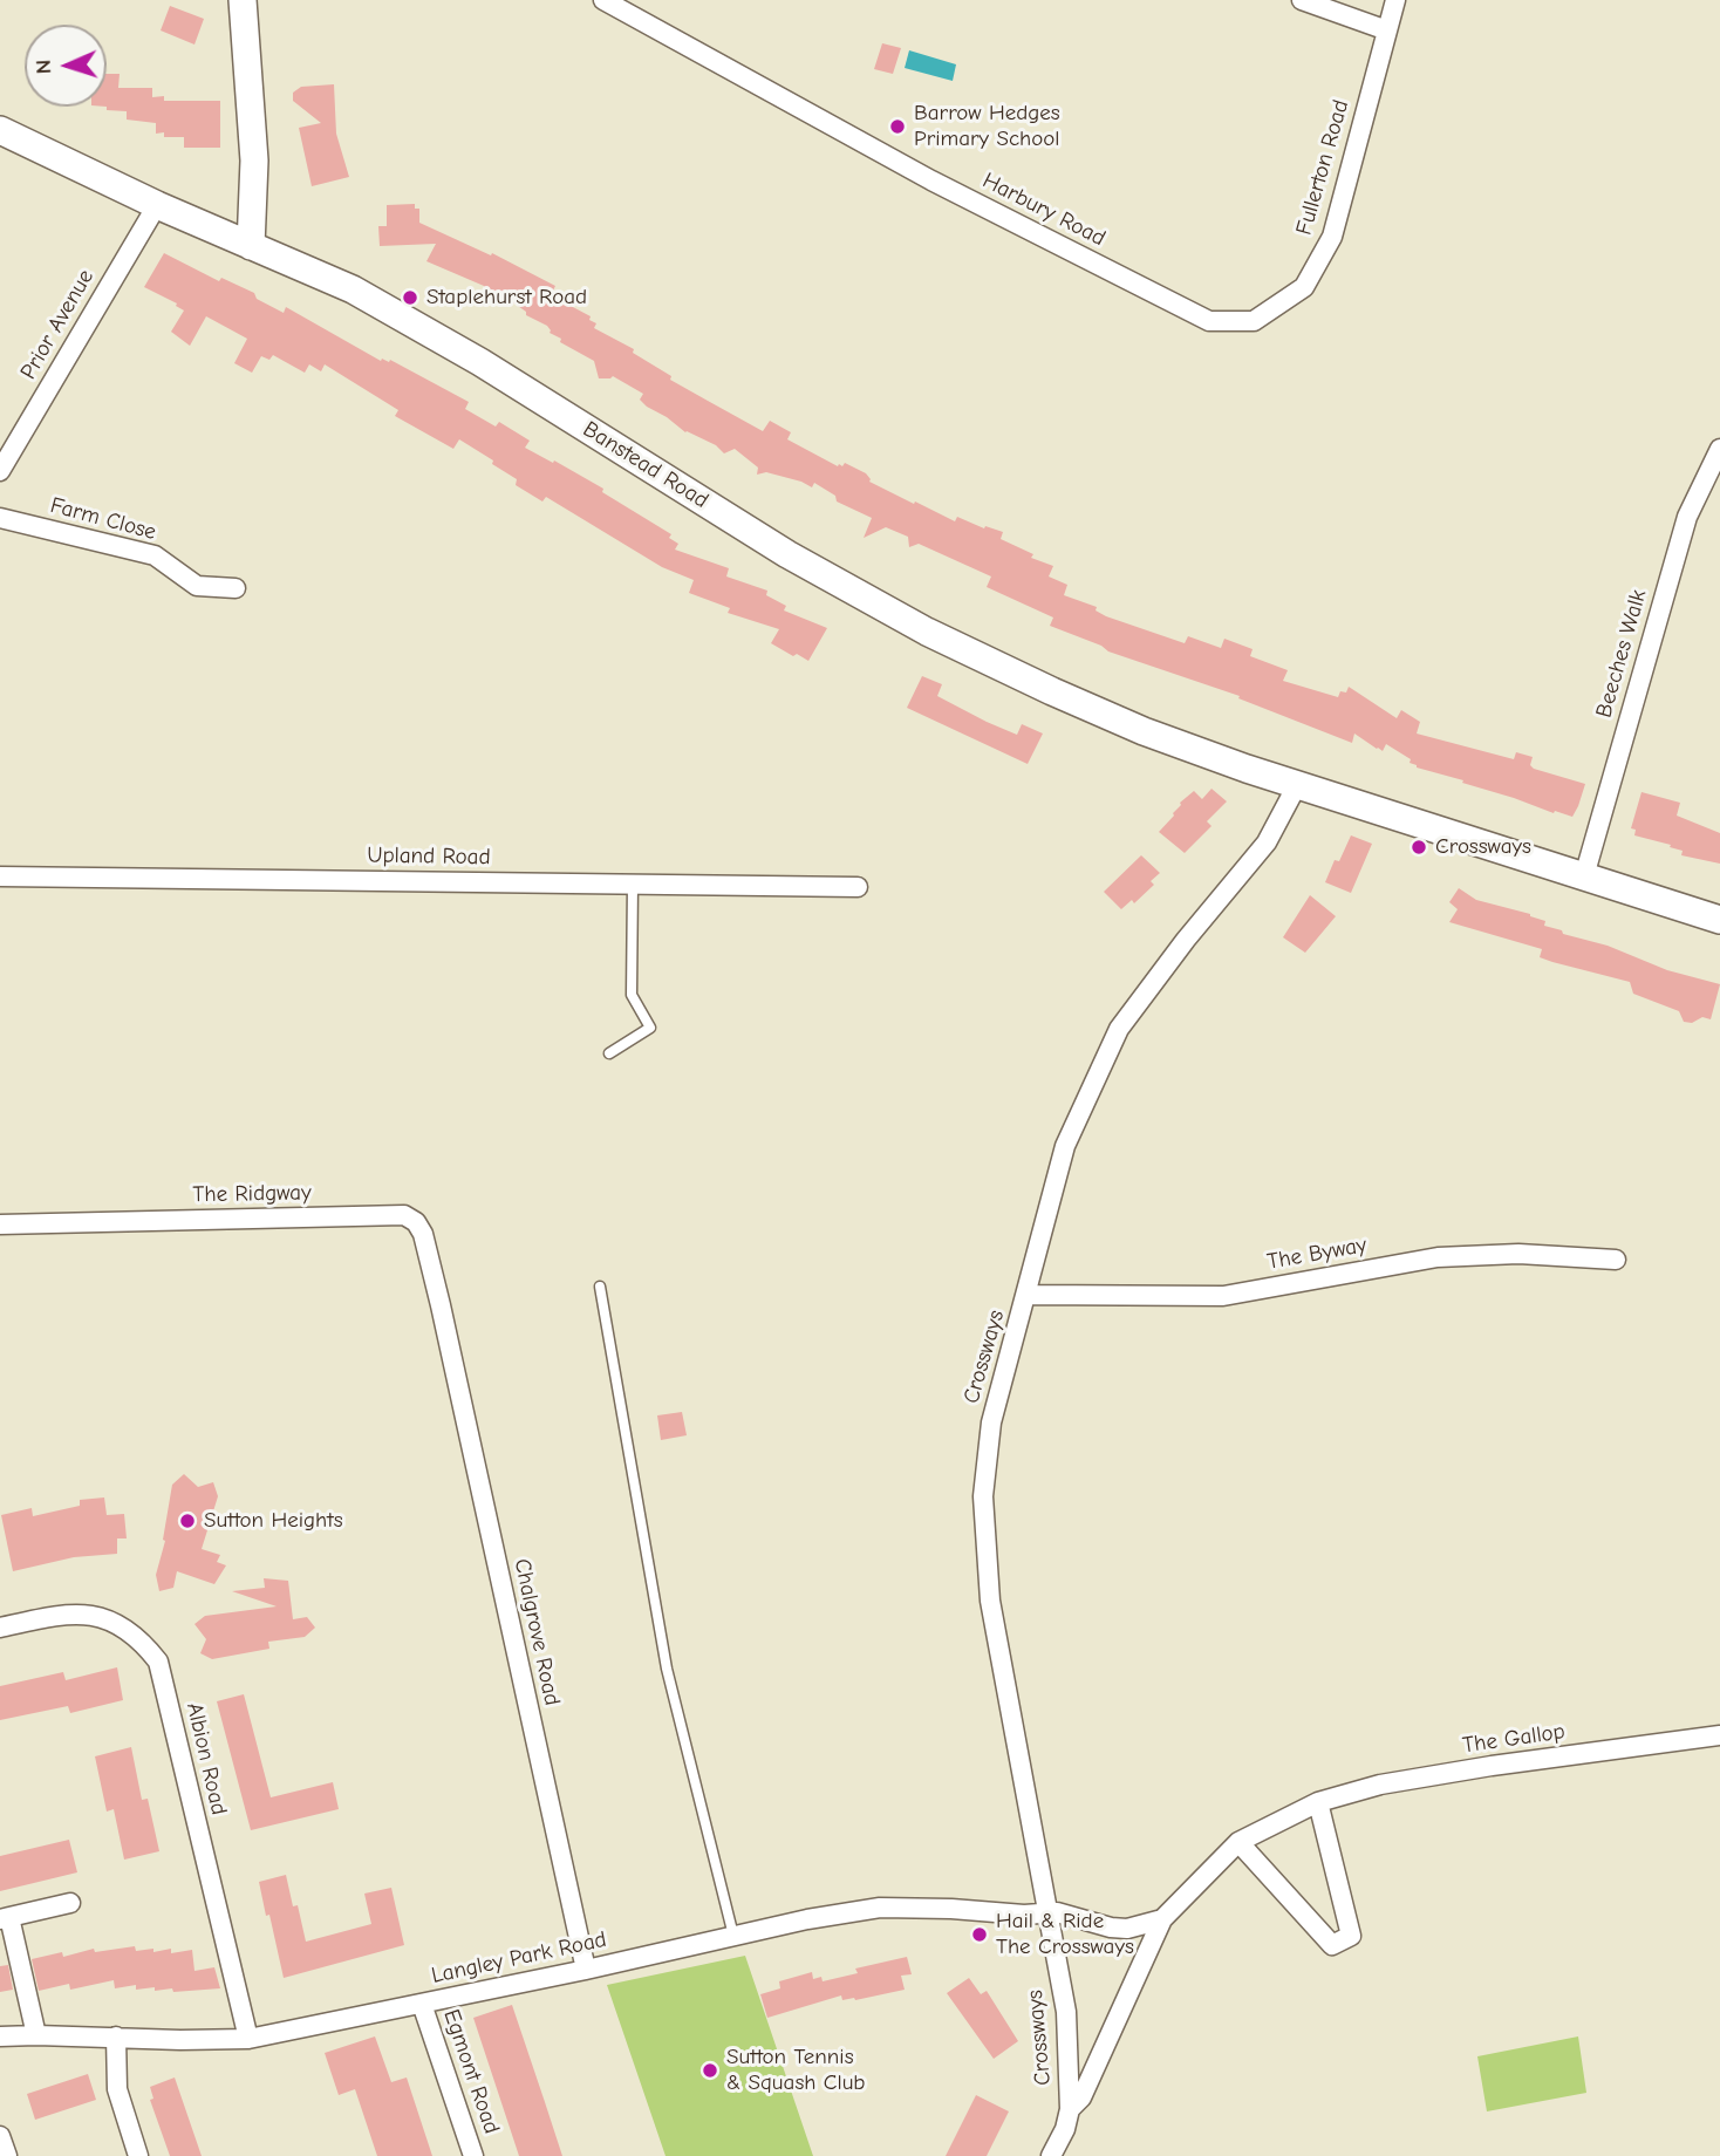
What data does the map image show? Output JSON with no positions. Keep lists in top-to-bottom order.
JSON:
{
  "streets": {
    "street": [
      "Fullerton Road",
      "Harbury Road",
      "Prior Avenue",
      "Banstead Road",
      "Farm Close",
      "Beeches Walk",
      "Upland Road",
      "The Ridgway",
      "The Byway",
      "Crossways",
      "Chalgrove Road",
      "The Gallop",
      "Albion Road",
      "Langley Park Road",
      "Egmont Road"
    ]
  },
  "crossings": [
    ["Fullerton Road", "Harbury Road"],
    ["Prior Avenue", "Banstead Road"],
    ["Banstead Road", "Beeches Walk"],
    ["Banstead Road", "Crossways"],
    ["The Ridgway", "Chalgrove Road"],
    ["The Byway", "Crossways"],
    ["Crossways", "The Gallop"],
    ["Crossways", "Langley Park Road"],
    ["Chalgrove Road", "Langley Park Road"],
    ["Albion Road", "Langley Park Road"],
    ["Langley Park Road", "Egmont Road"]
  ],
  "places": [
    "Barrow Hedges Primary School",
    "Staplehurst Road",
    "Crossways",
    "Sutton Heights",
    "Hail & Ride The Crossways",
    "Sutton Tennis & Squash Club"
  ],
  "north": "left"
}
